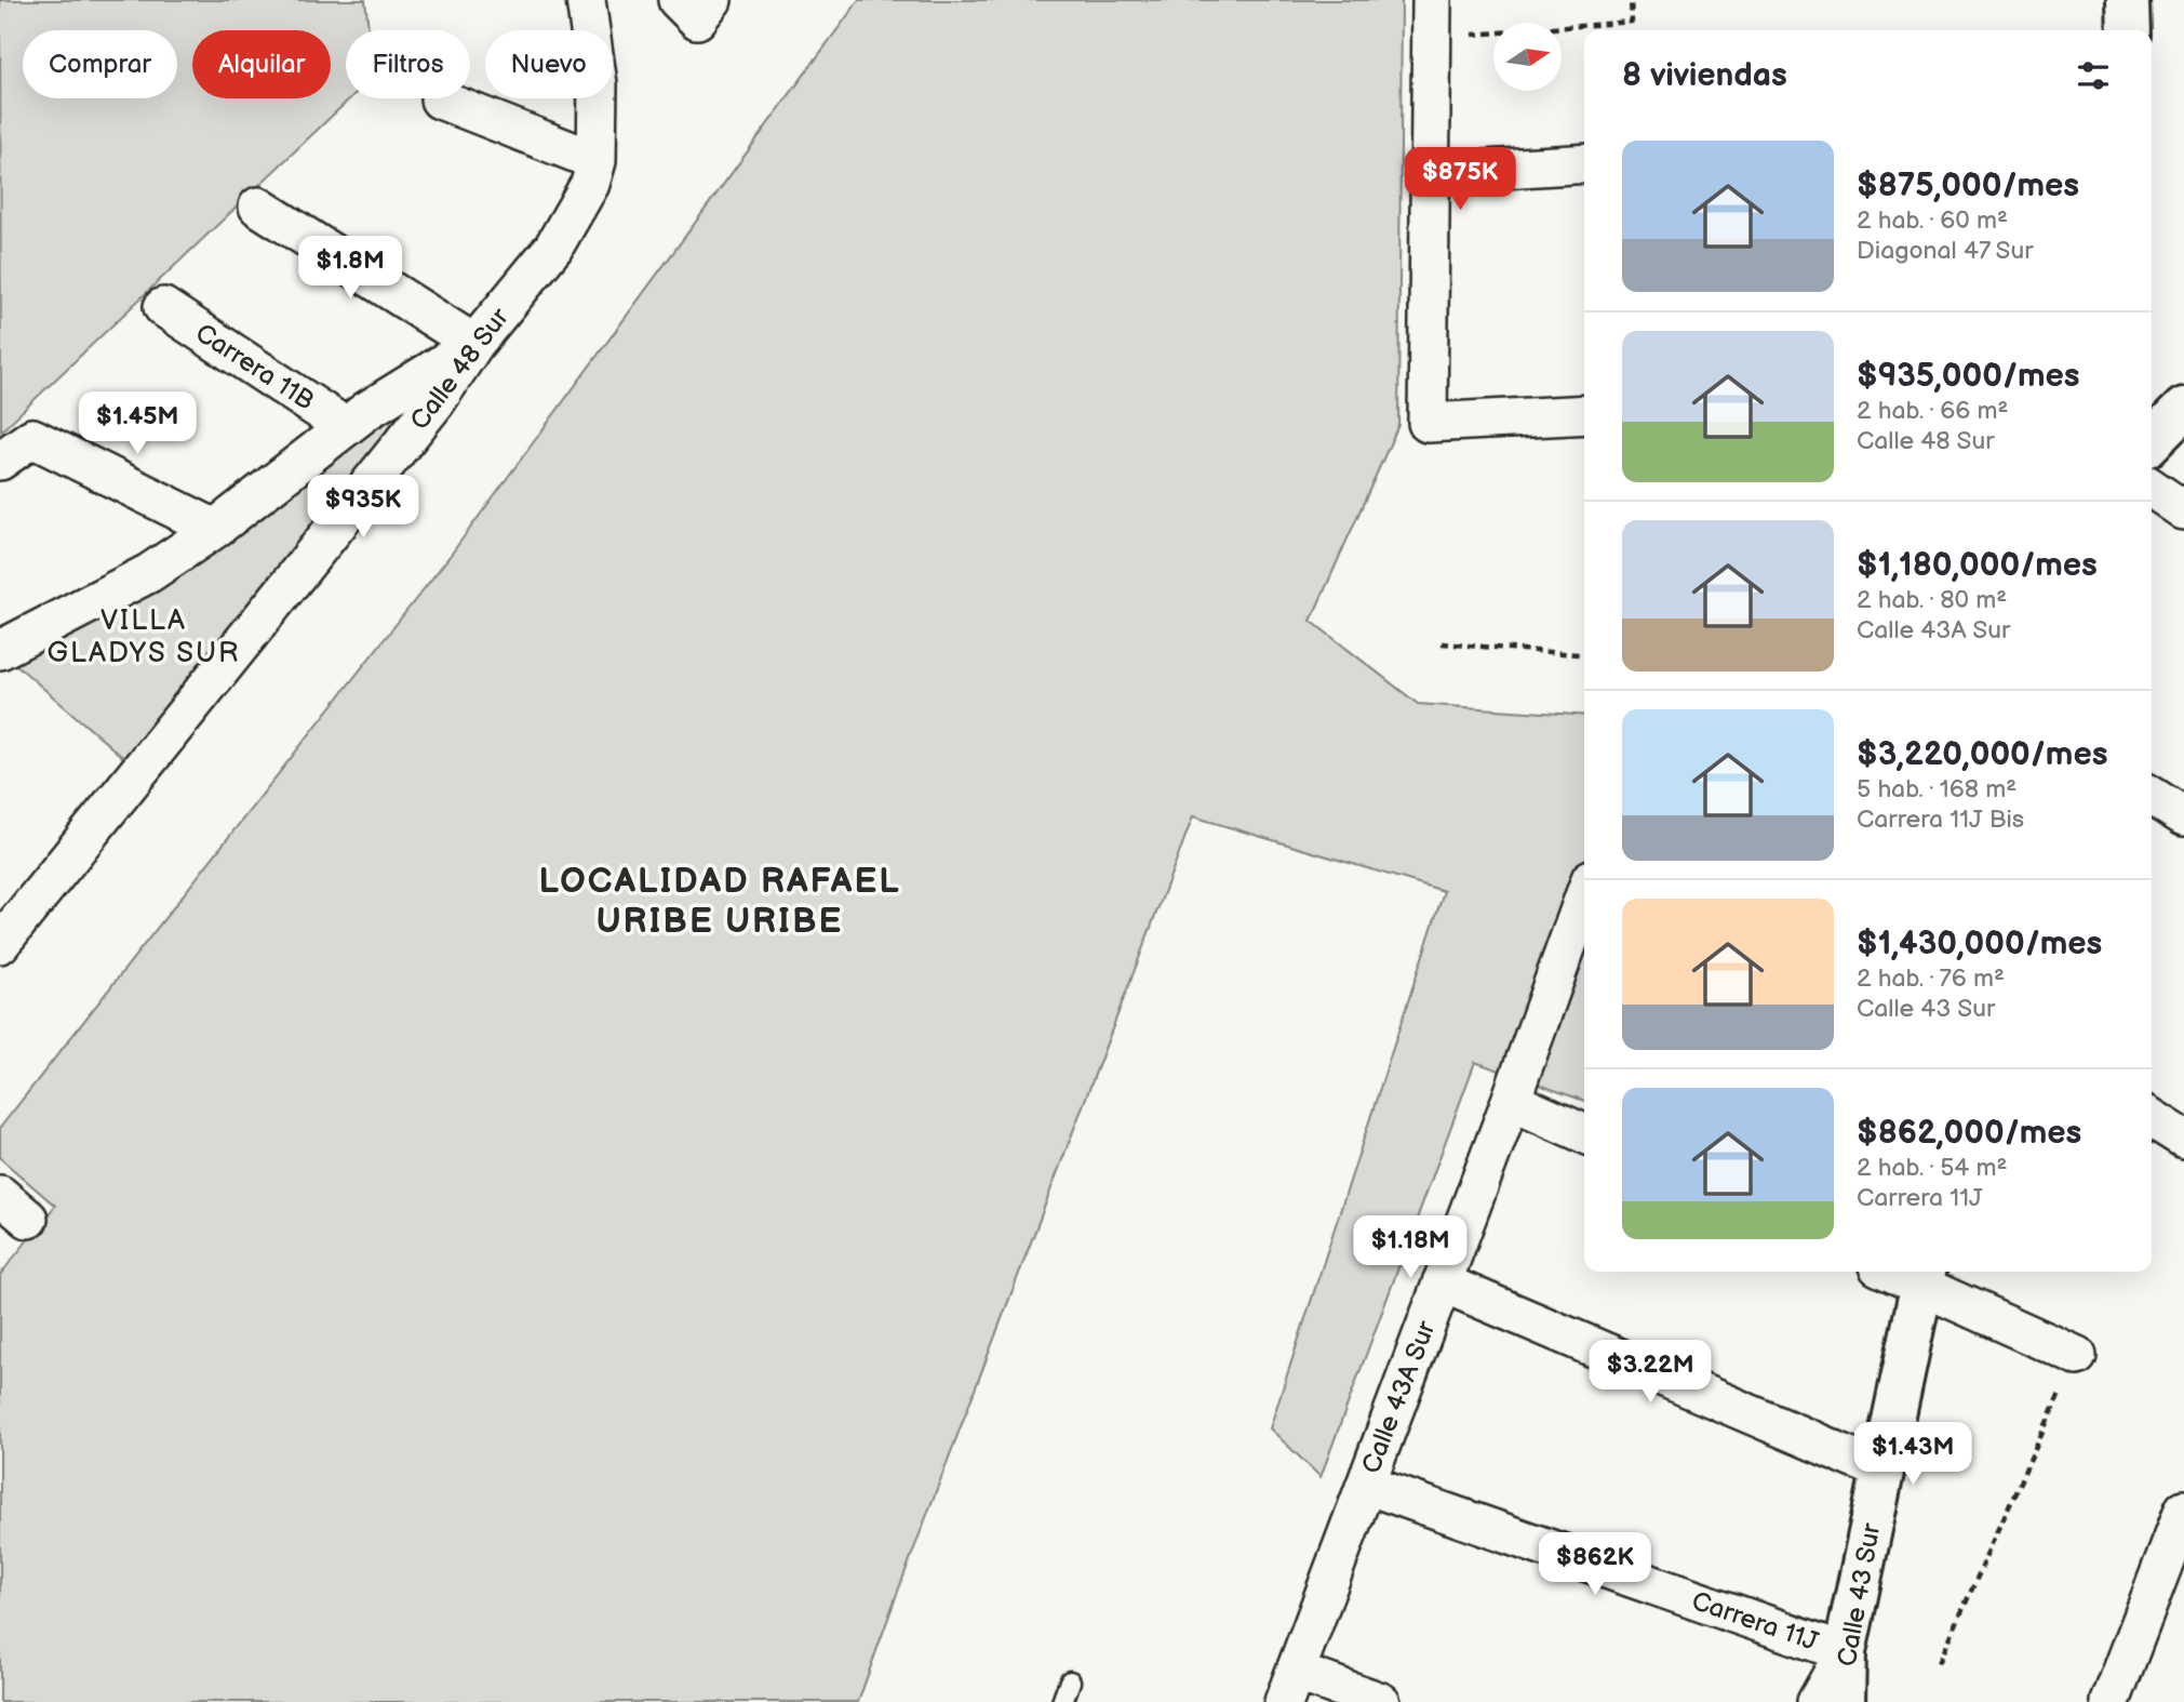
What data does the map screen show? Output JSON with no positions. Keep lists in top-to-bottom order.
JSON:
{
  "streets": {
    "street": [
      "Carrera 11B",
      "Calle 48 Sur",
      "Calle 43A Sur",
      "Calle 43 Sur",
      "Carrera 11J"
    ]
  },
  "crossings": [
    ["Calle 43A Sur", "Carrera 11J"],
    ["Calle 43 Sur", "Carrera 11J"]
  ],
  "districts": ["VILLA GLADYS SUR", "LOCALIDAD RAFAEL URIBE URIBE"],
  "north": "right",
  "page": {
    "chip": [
      "Comprar",
      "Alquilar",
      "Filtros",
      "Nuevo"
    ],
    "heading": "8 viviendas",
    "list": [
      {
        "name": "$875,000/mes",
        "note": "2 hab. · 60 m² · Diagonal 47 Sur"
      },
      {
        "name": "$935,000/mes",
        "note": "2 hab. · 66 m² · Calle 48 Sur"
      },
      {
        "name": "$1,180,000/mes",
        "note": "2 hab. · 80 m² · Calle 43A Sur"
      },
      {
        "name": "$3,220,000/mes",
        "note": "5 hab. · 168 m² · Carrera 11J Bis"
      },
      {
        "name": "$1,430,000/mes",
        "note": "2 hab. · 76 m² · Calle 43 Sur"
      },
      {
        "name": "$862,000/mes",
        "note": "2 hab. · 54 m² · Carrera 11J"
      }
    ],
    "price": [
      "$875K",
      "$1.8M",
      "$1.45M",
      "$935K",
      "$1.18M",
      "$3.22M",
      "$1.43M",
      "$862K"
    ]
  }
}
